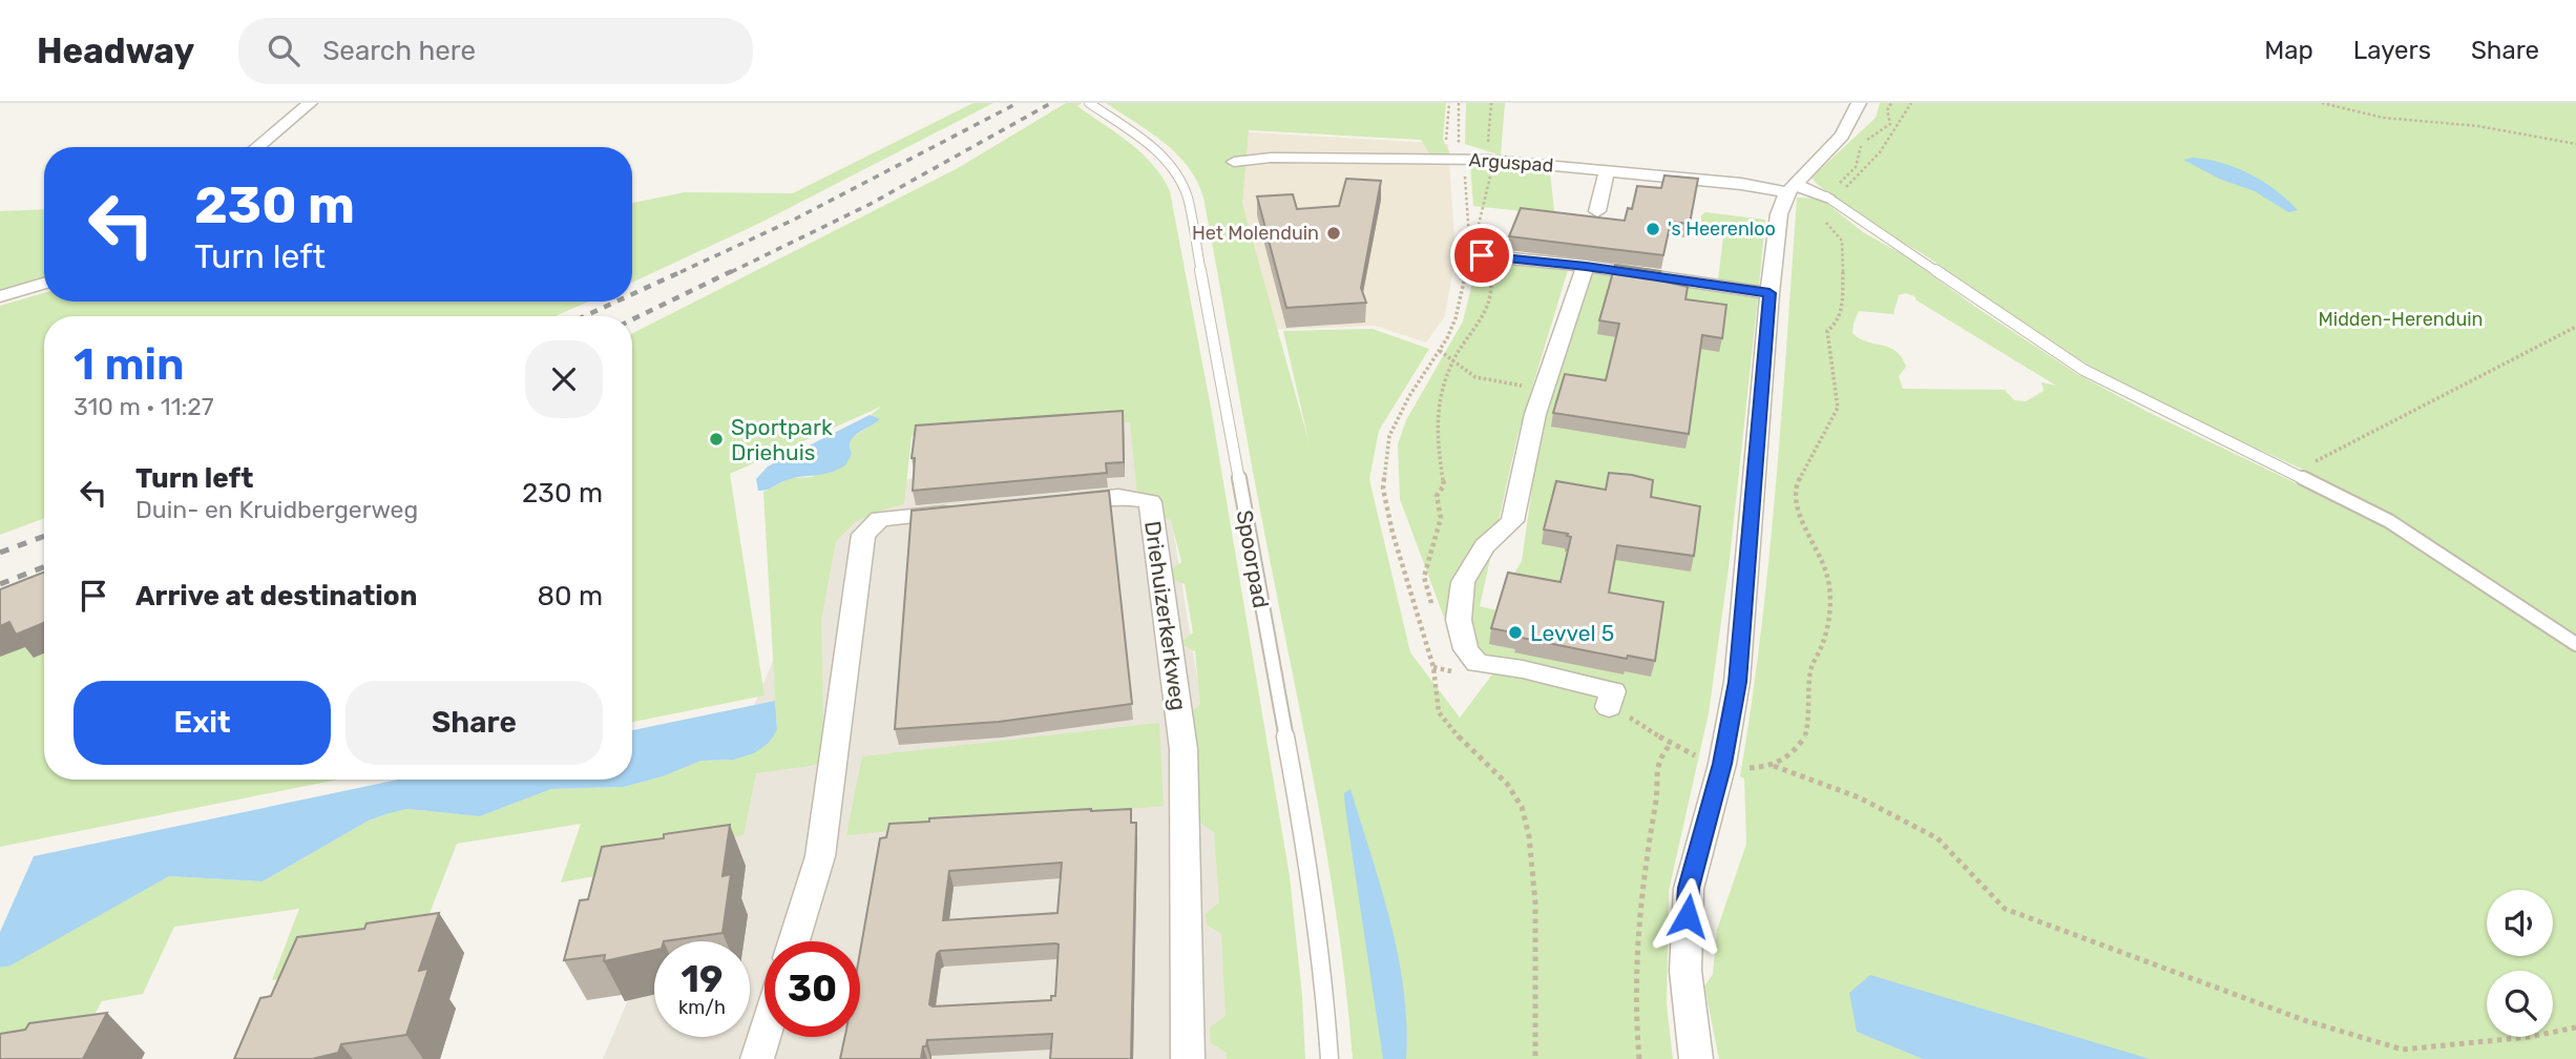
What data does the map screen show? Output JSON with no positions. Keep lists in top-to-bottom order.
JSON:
{
  "streets": {
    "street": ["Arguspad", "Driehuizerkerkweg"],
    "lane": ["Spoorpad"]
  },
  "parks": ["Midden-Herenduin"],
  "places": [
    "'s Heerenloo",
    "Het Molenduin",
    "Sportpark Driehuis",
    "Levvel 5"
  ],
  "page": {
    "header": "Headway",
    "search": "Search here",
    "nav": ["Map", "Layers", "Share"],
    "turn": ["230 m", "Turn left"],
    "heading": ["1 min", "310 m · 11:27"],
    "list": [
      {
        "name": "Turn left",
        "note": "Duin- en Kruidbergerweg",
        "value": "230 m"
      },
      {
        "name": "Arrive at destination",
        "value": "80 m"
      }
    ],
    "buttons": ["Exit", "Share"],
    "speed": "19 km/h",
    "limit": "30"
  }
}
